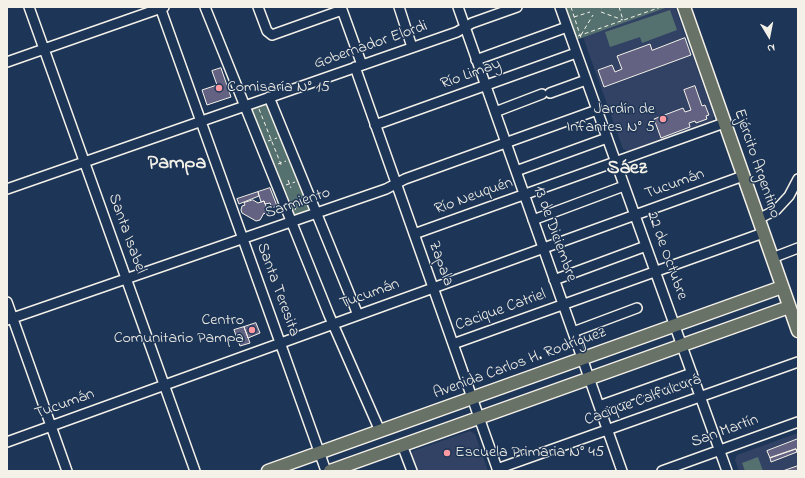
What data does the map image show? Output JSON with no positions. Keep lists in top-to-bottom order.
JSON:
{
  "streets": {
    "main road": ["Ejército Argentino", "Avenida Carlos H. Rodríguez"],
    "street": [
      "Gobernador Elordi",
      "Río Limay",
      "Tucumán",
      "Río Neuquén",
      "Sarmiento",
      "Santa Isabel",
      "13 de Diciembre",
      "22 de Octubre",
      "Zapala",
      "Santa Teresita",
      "Cacique Catriel",
      "Cacique Calfulcurá",
      "San Martín"
    ]
  },
  "crossings": [
    ["Gobernador Elordi", "Santa Isabel"],
    ["Gobernador Elordi", "13 de Diciembre"],
    ["Gobernador Elordi", "Zapala"],
    ["Gobernador Elordi", "Santa Teresita"],
    ["Río Limay", "13 de Diciembre"],
    ["Río Limay", "22 de Octubre"],
    ["Río Limay", "Zapala"],
    ["Ejército Argentino", "Tucumán"],
    ["Ejército Argentino", "Río Neuquén"],
    ["Ejército Argentino", "Cacique Catriel"],
    ["Ejército Argentino", "Avenida Carlos H. Rodríguez"],
    ["Tucumán", "Santa Isabel"],
    ["Tucumán", "13 de Diciembre"],
    ["Tucumán", "22 de Octubre"],
    ["Tucumán", "Zapala"],
    ["Tucumán", "Santa Teresita"],
    ["Río Neuquén", "13 de Diciembre"],
    ["Río Neuquén", "22 de Octubre"],
    ["Río Neuquén", "Zapala"],
    ["Sarmiento", "Santa Isabel"],
    ["Sarmiento", "13 de Diciembre"],
    ["Sarmiento", "22 de Octubre"],
    ["Sarmiento", "Zapala"],
    ["Sarmiento", "Santa Teresita"],
    ["13 de Diciembre", "Cacique Catriel"],
    ["13 de Diciembre", "Avenida Carlos H. Rodríguez"],
    ["13 de Diciembre", "Cacique Calfulcurá"],
    ["22 de Octubre", "Cacique Catriel"],
    ["22 de Octubre", "Avenida Carlos H. Rodríguez"],
    ["22 de Octubre", "Cacique Calfulcurá"],
    ["22 de Octubre", "San Martín"],
    ["Zapala", "Cacique Catriel"],
    ["Zapala", "Avenida Carlos H. Rodríguez"],
    ["Zapala", "Cacique Calfulcurá"],
    ["Santa Teresita", "Avenida Carlos H. Rodríguez"]
  ],
  "districts": ["Pampa", "Sáez"],
  "places": [
    "Comisaría N° 15",
    "Jardín de Infantes N° 5",
    "Centro Comunitario Pampa",
    "Escuela Primaria N° 45"
  ],
  "north": "bottom"
}
